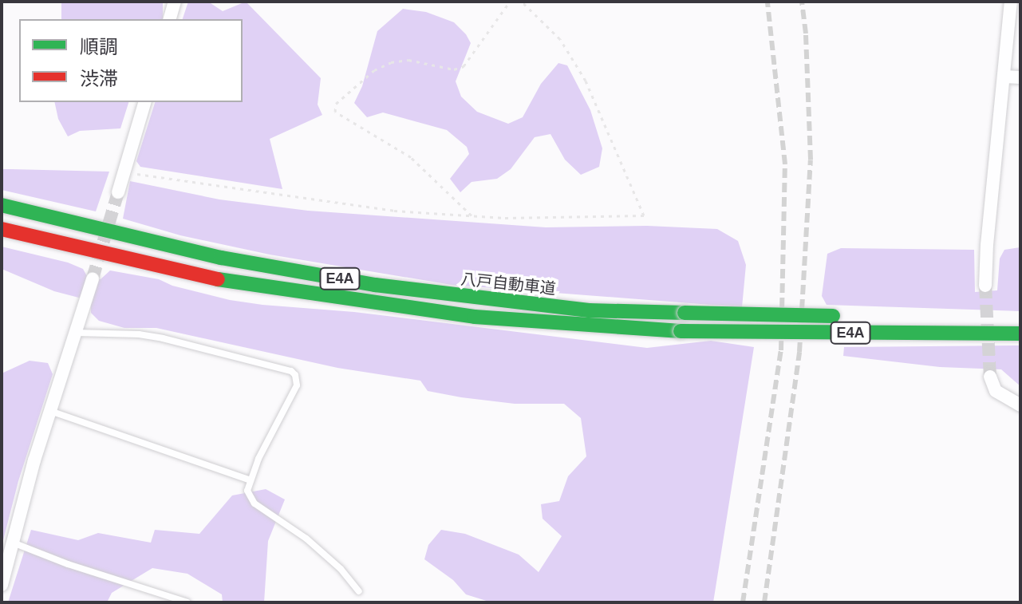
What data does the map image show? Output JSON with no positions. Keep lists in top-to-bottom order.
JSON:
{
  "streets": {
    "highway": ["E4A", "八戸自動車道"]
  },
  "legend": ["順調", "渋滞"]
}
